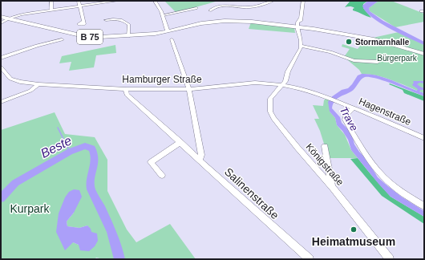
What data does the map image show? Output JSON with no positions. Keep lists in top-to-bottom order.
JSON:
{
  "streets": {
    "main road": ["B 75"],
    "street": [
      "Hamburger Straße",
      "Hagenstraße",
      "Königstraße",
      "Salinenstraße"
    ]
  },
  "crossings": [
    ["Hamburger Straße", "Hagenstraße"],
    ["Hamburger Straße", "Königstraße"],
    ["Hamburger Straße", "Salinenstraße"]
  ],
  "water": ["Trave", "Beste"],
  "parks": ["Bürgerpark", "Kurpark"],
  "places": ["Stormarnhalle", "Heimatmuseum"]
}
